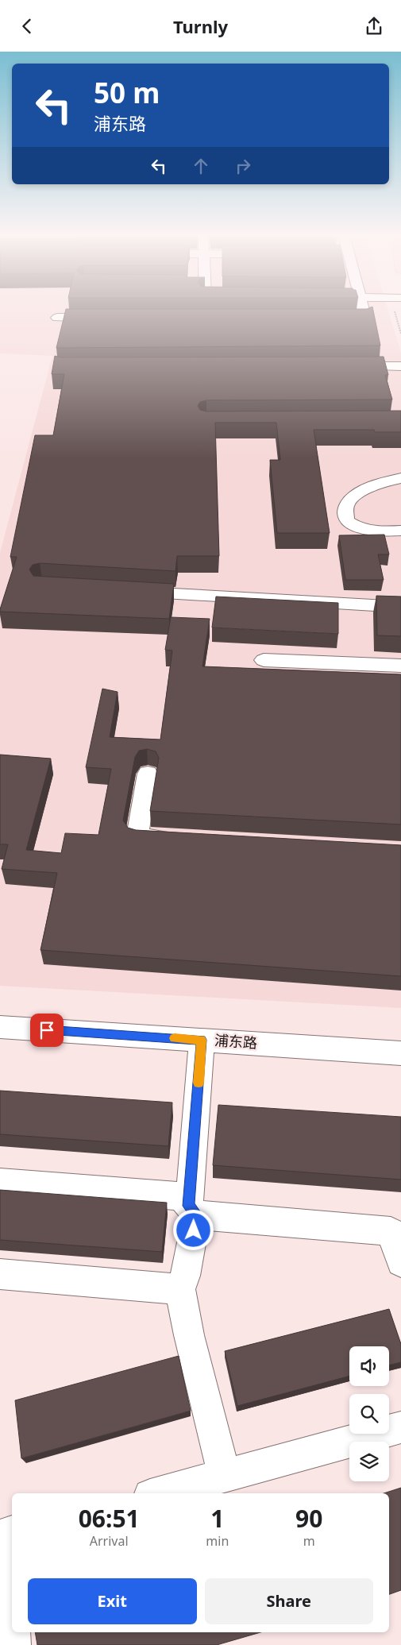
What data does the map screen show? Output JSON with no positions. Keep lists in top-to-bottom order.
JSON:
{
  "streets": {
    "street": ["浦东路"]
  },
  "page": {
    "header": "Turnly",
    "turn": ["50 m", "浦东路"],
    "eta": [
      "06:51",
      "Arrival",
      "1",
      "min",
      "90",
      "m"
    ],
    "buttons": ["Exit", "Share"]
  }
}
